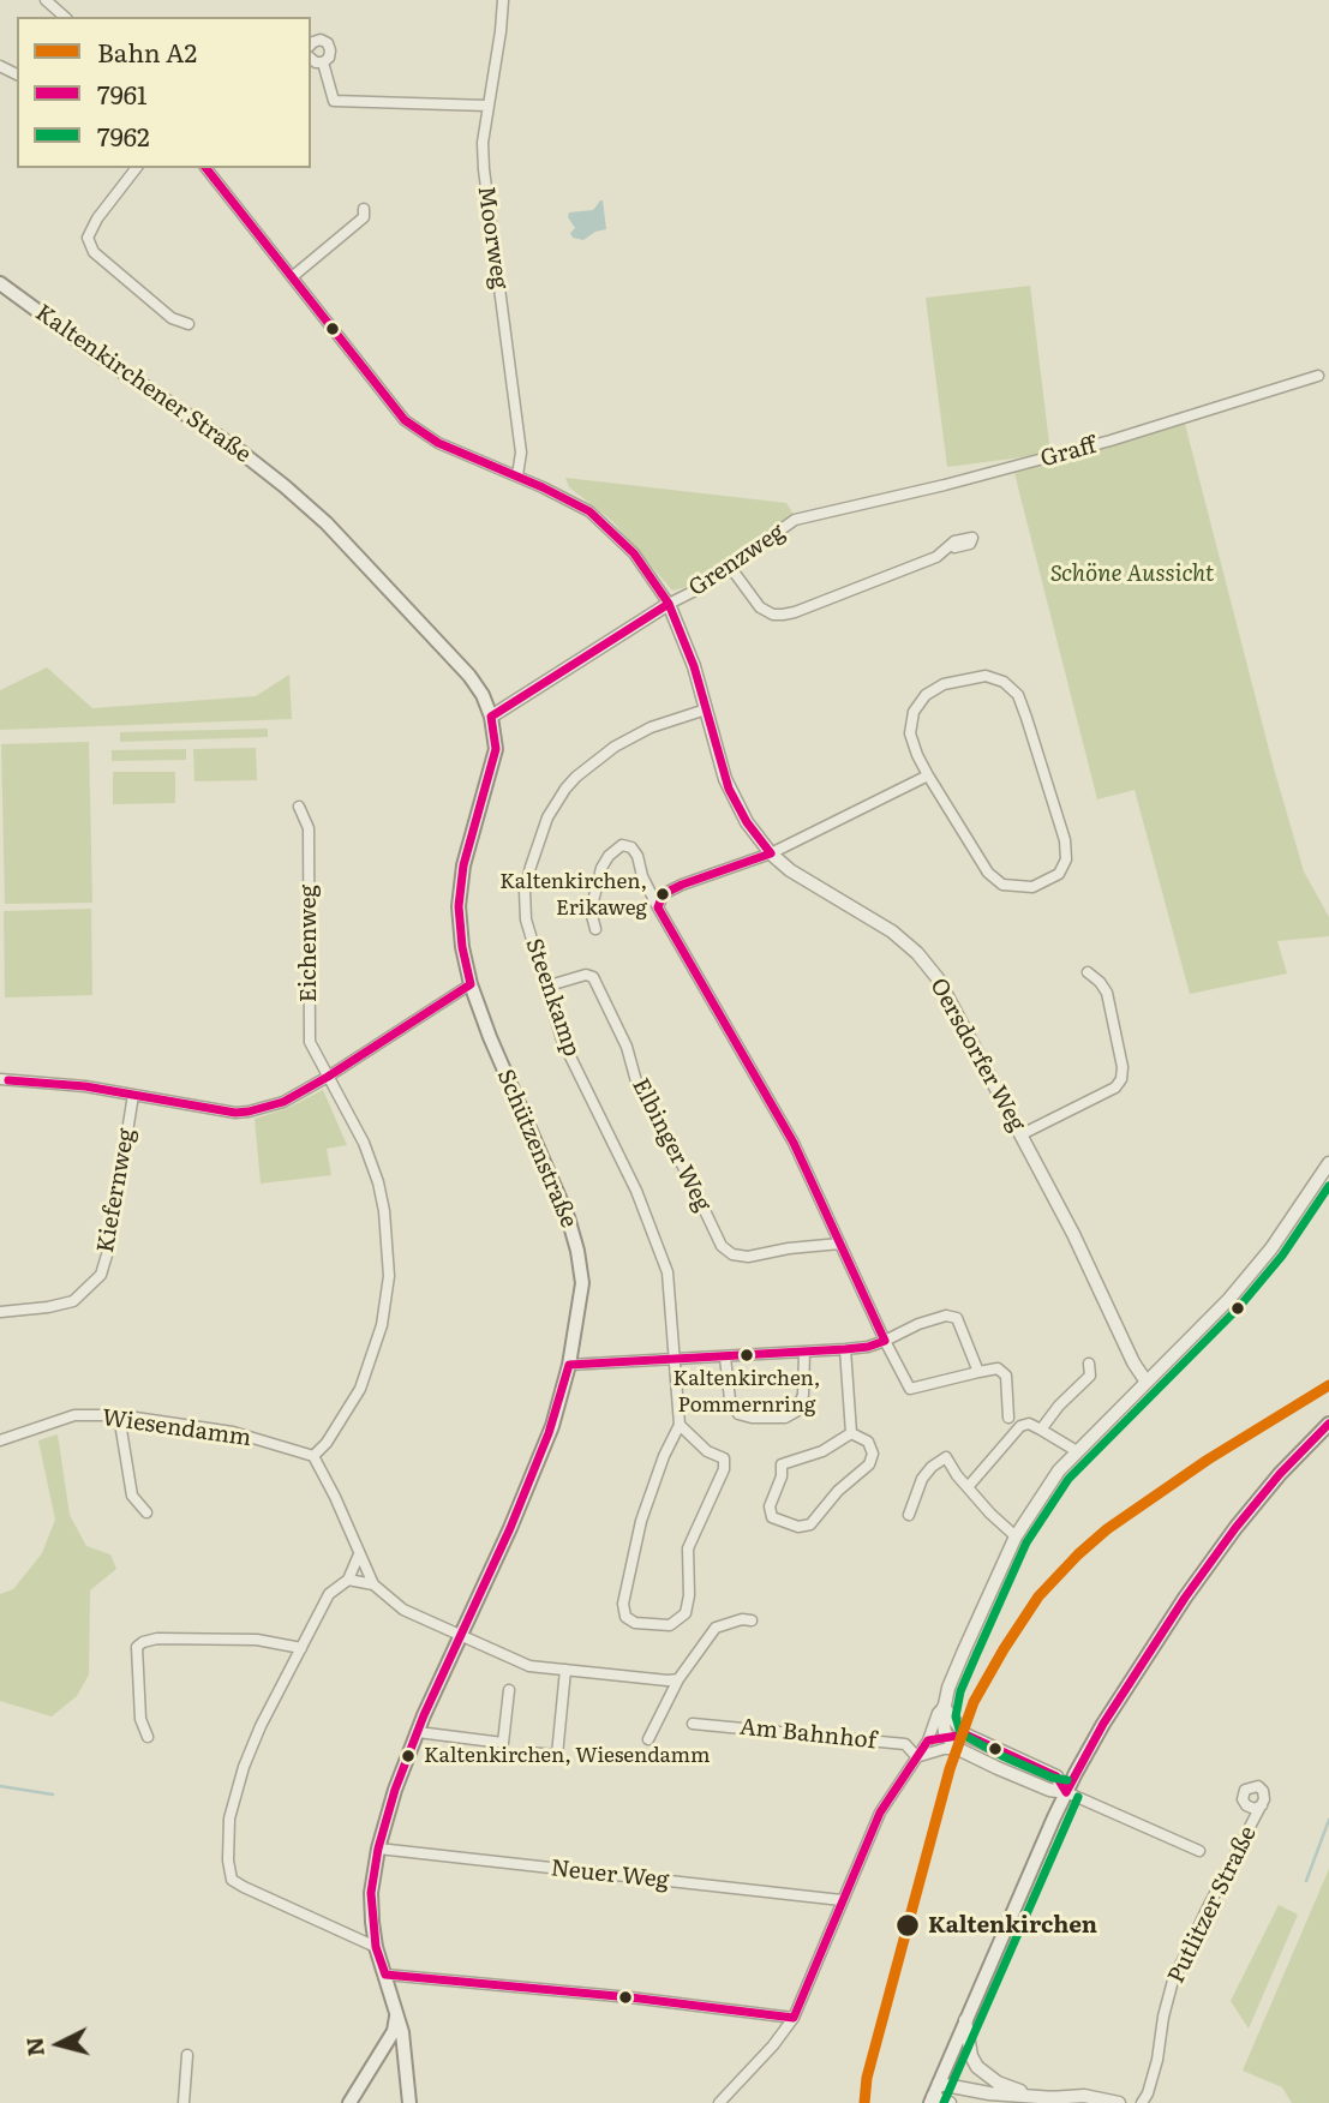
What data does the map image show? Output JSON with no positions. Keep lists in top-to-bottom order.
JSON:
{
  "streets": {
    "main road": ["Kaltenkirchener Straße", "Schützenstraße"],
    "street": [
      "Moorweg",
      "Graff",
      "Grenzweg",
      "Eichenweg",
      "Steenkamp",
      "Oersdorfer Weg",
      "Elbinger Weg",
      "Kiefernweg",
      "Wiesendamm",
      "Am Bahnhof",
      "Neuer Weg",
      "Putlitzer Straße"
    ]
  },
  "crossings": [
    ["Kaltenkirchener Straße", "Grenzweg"],
    ["Kaltenkirchener Straße", "Schützenstraße"],
    ["Graff", "Grenzweg"],
    ["Grenzweg", "Oersdorfer Weg"],
    ["Grenzweg", "Schützenstraße"],
    ["Eichenweg", "Wiesendamm"],
    ["Steenkamp", "Oersdorfer Weg"],
    ["Steenkamp", "Elbinger Weg"],
    ["Schützenstraße", "Neuer Weg"]
  ],
  "parks": ["Schöne Aussicht"],
  "places": [
    "Kaltenkirchen, Erikaweg",
    "Kaltenkirchen, Pommernring",
    "Kaltenkirchen, Wiesendamm",
    "Kaltenkirchen"
  ],
  "lines": ["transit line 7961", "transit line 7962", "rail line A2"],
  "legend": ["Bahn A2", "7961", "7962"],
  "north": "left"
}
